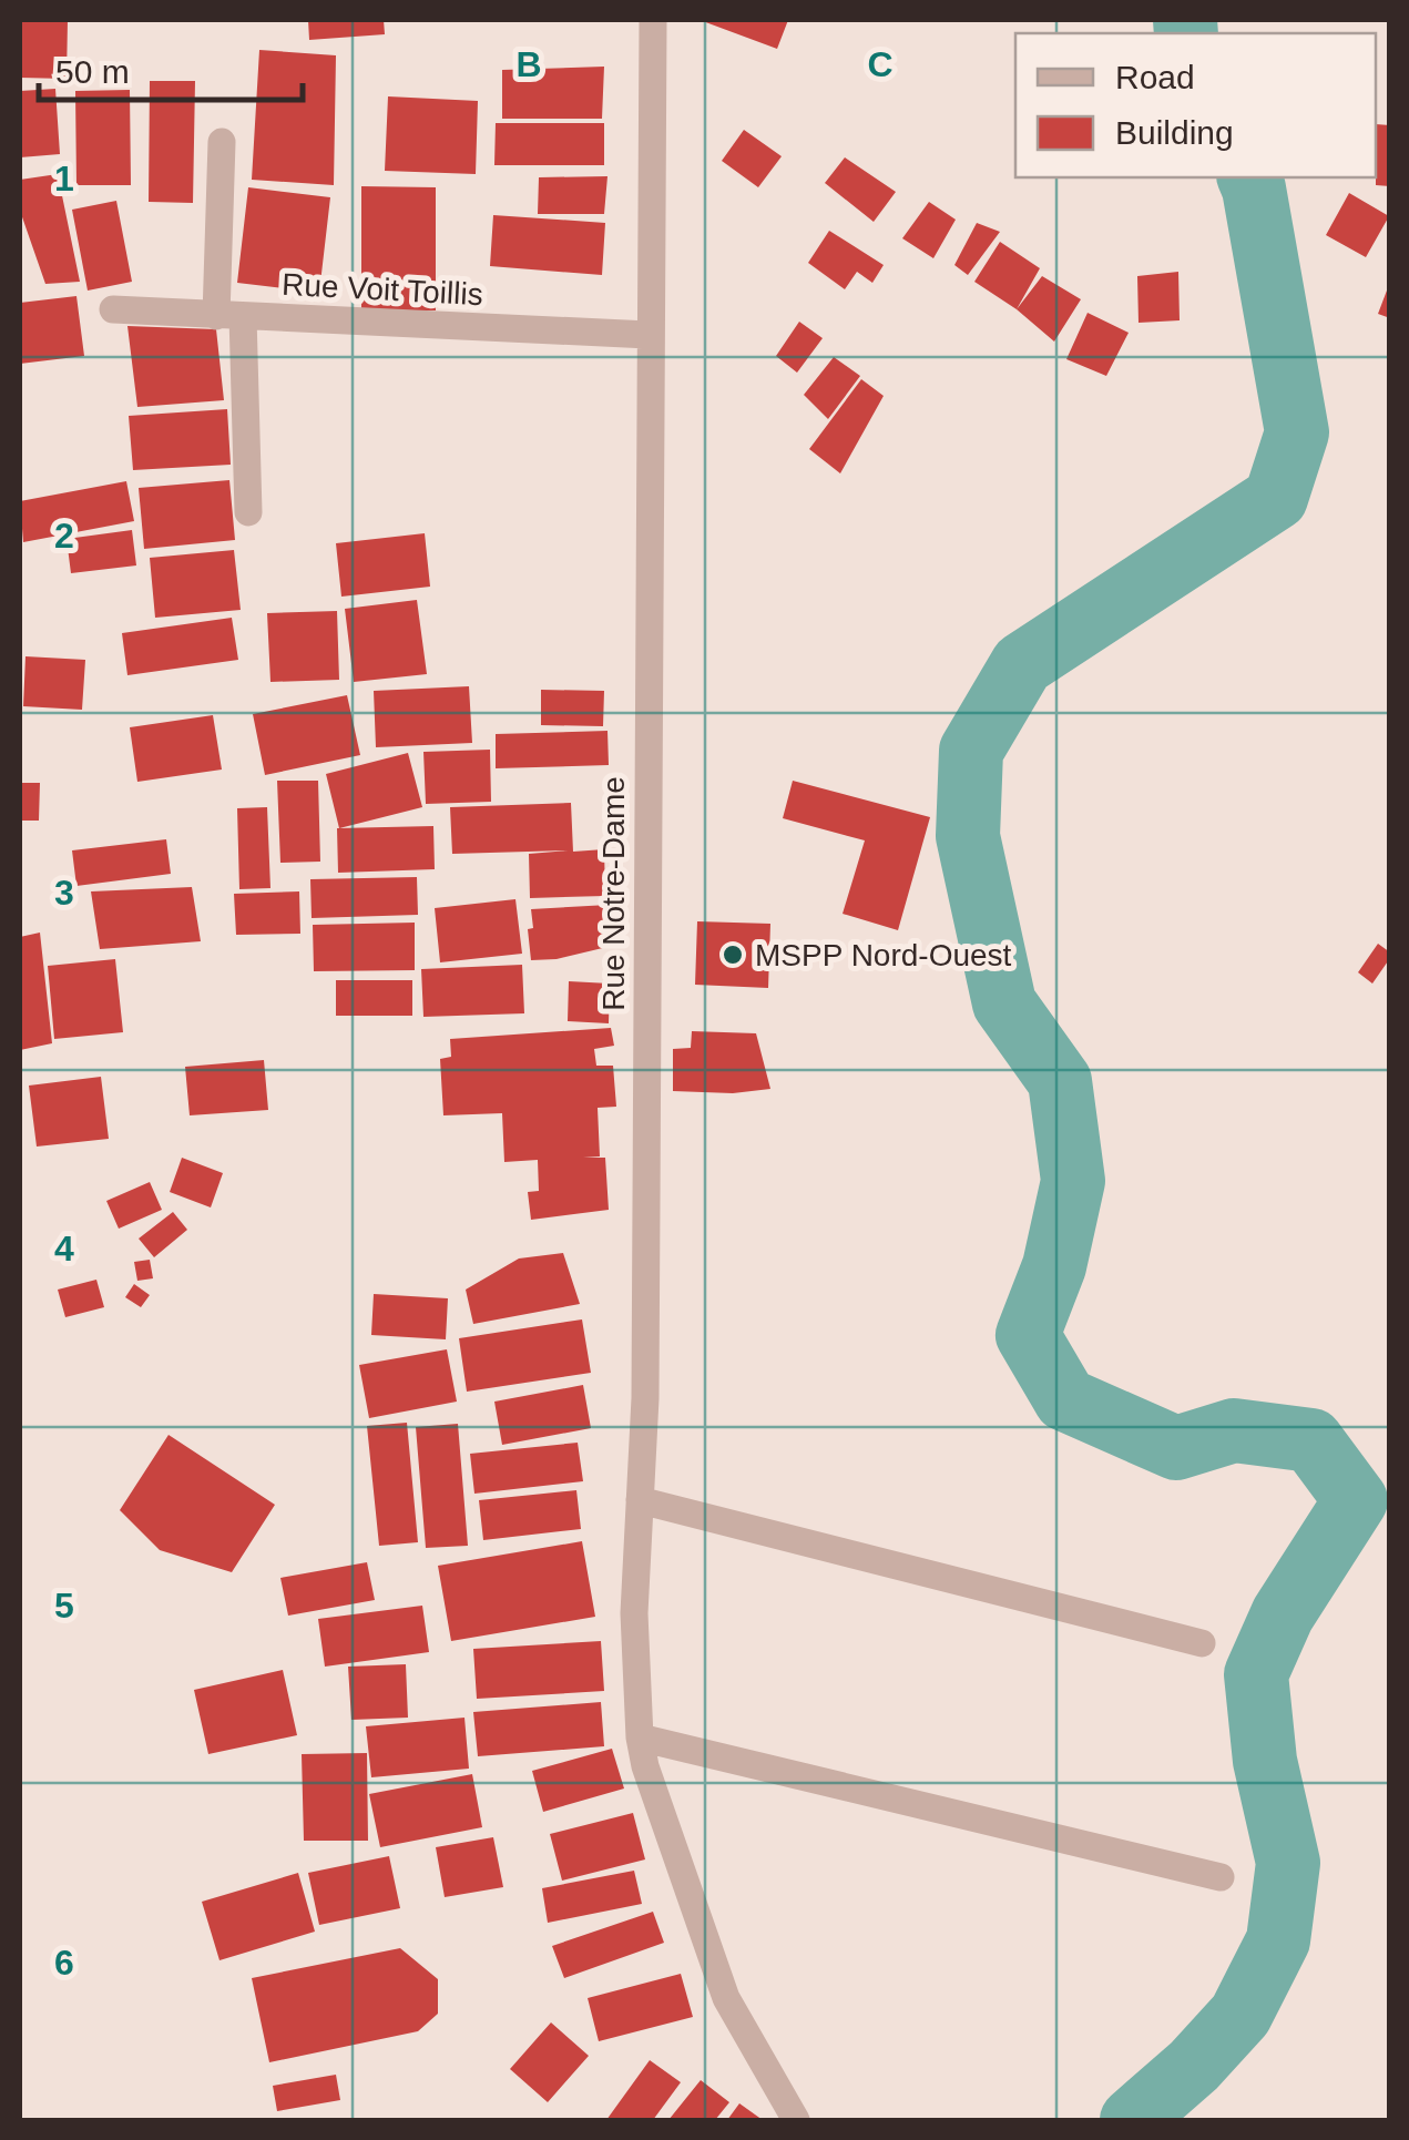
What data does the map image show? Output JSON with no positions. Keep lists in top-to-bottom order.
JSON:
{
  "streets": {
    "street": ["Rue Voit Toillis", "Rue Notre-Dame"]
  },
  "crossings": [
    ["Rue Voit Toillis", "Rue Notre-Dame"]
  ],
  "places": ["MSPP Nord-Ouest"],
  "legend": ["Road", "Building"],
  "scale_bar": "50 m",
  "grid": {
    "columns": ["B", "C"],
    "rows": [
      "1",
      "2",
      "3",
      "4",
      "5",
      "6"
    ]
  }
}
